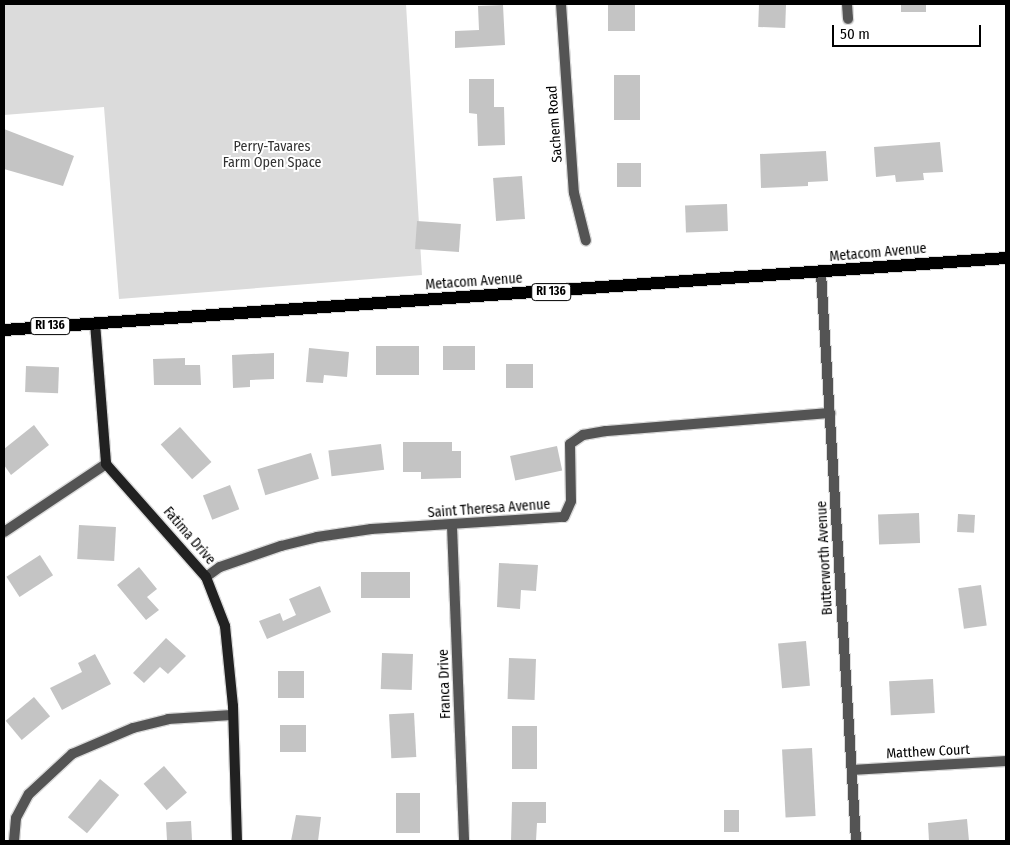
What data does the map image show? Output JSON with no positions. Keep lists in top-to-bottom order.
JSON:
{
  "streets": {
    "main road": ["Metacom Avenue", "RI 136"],
    "street": [
      "Sachem Road",
      "Saint Theresa Avenue",
      "Fatima Drive",
      "Butterworth Avenue",
      "Franca Drive",
      "Matthew Court"
    ]
  },
  "crossings": [
    ["Metacom Avenue", "Butterworth Avenue"],
    ["Saint Theresa Avenue", "Fatima Drive"],
    ["Saint Theresa Avenue", "Butterworth Avenue"],
    ["Saint Theresa Avenue", "Franca Drive"],
    ["Butterworth Avenue", "Matthew Court"]
  ],
  "parks": ["Perry-Tavares Farm Open Space"],
  "scale_bar": "50 m"
}
